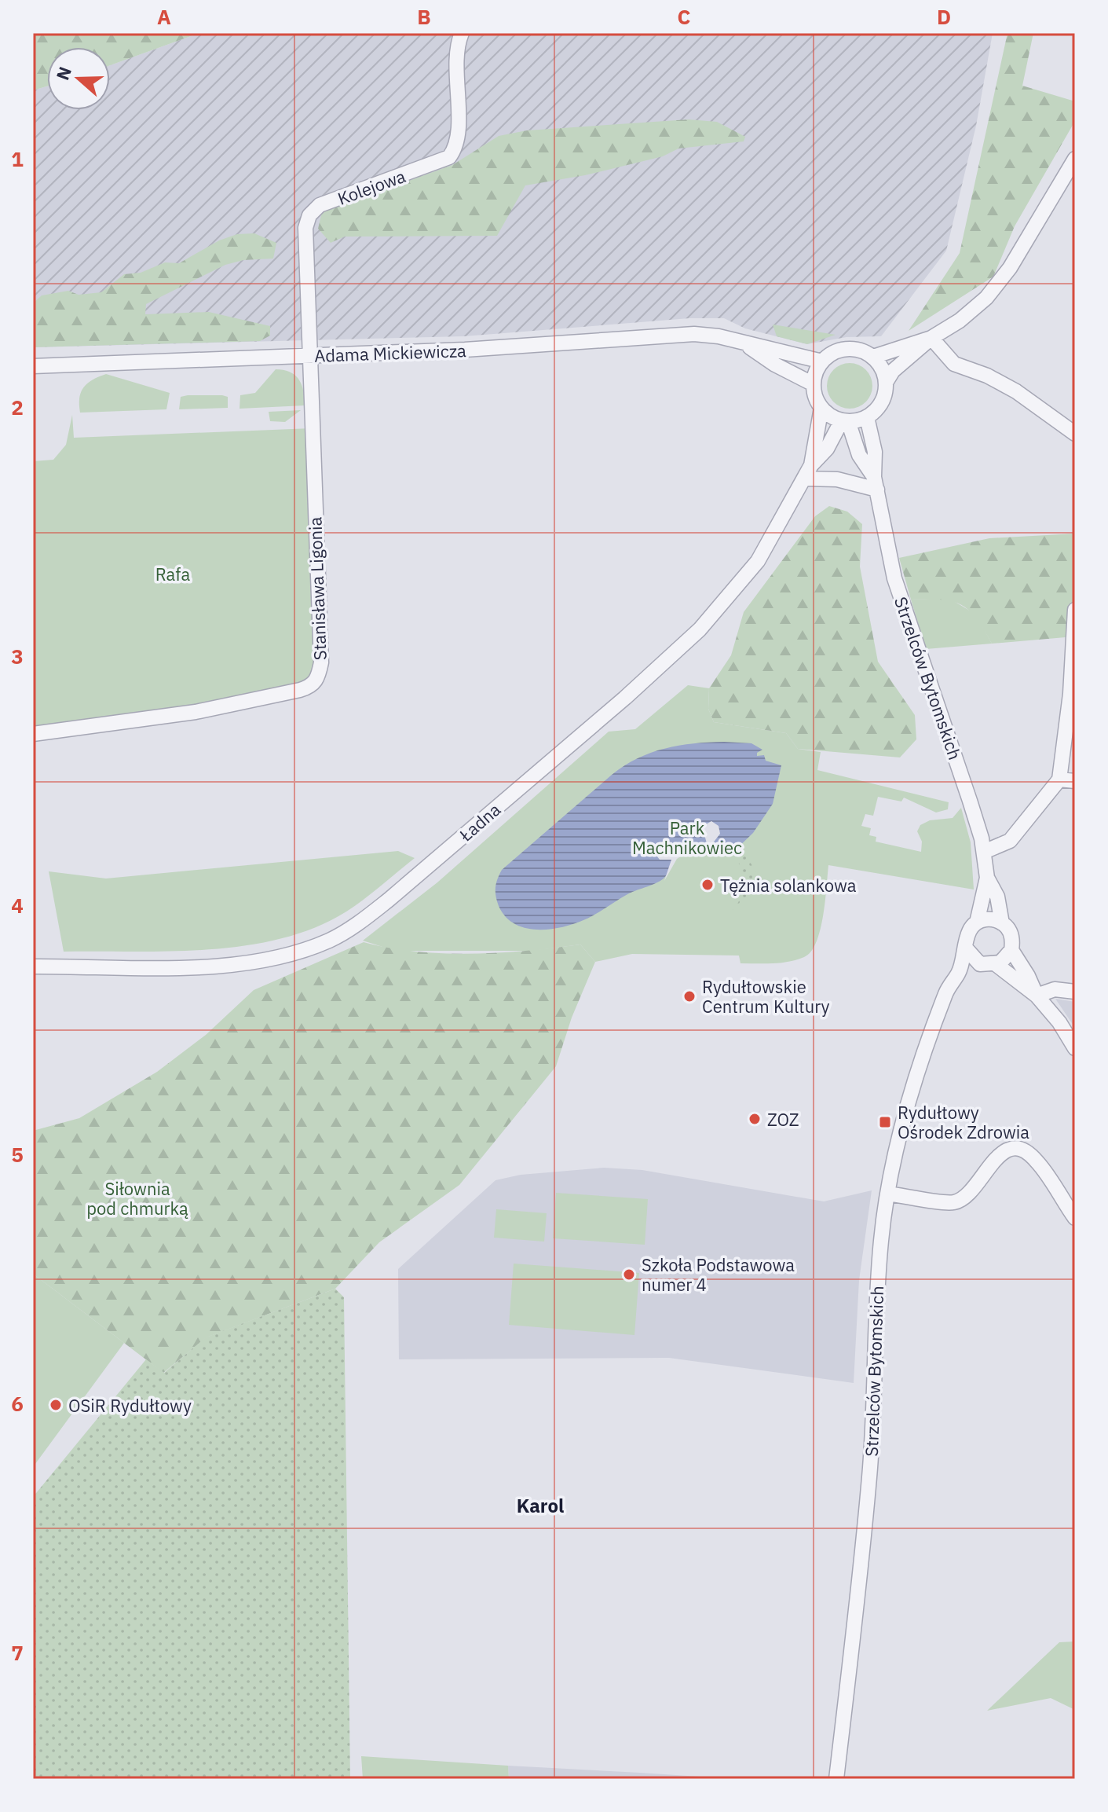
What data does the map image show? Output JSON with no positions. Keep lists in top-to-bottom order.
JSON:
{
  "streets": {
    "street": [
      "Kolejowa",
      "Adama Mickiewicza",
      "Stanisława Ligonia",
      "Strzelców Bytomskich",
      "Ładna"
    ]
  },
  "crossings": [
    ["Kolejowa", "Adama Mickiewicza"],
    ["Kolejowa", "Stanisława Ligonia"],
    ["Adama Mickiewicza", "Stanisława Ligonia"],
    ["Adama Mickiewicza", "Strzelców Bytomskich"],
    ["Adama Mickiewicza", "Ładna"],
    ["Strzelców Bytomskich", "Ładna"]
  ],
  "districts": ["Karol"],
  "parks": ["Rafa", "Park Machnikowiec", "Siłownia pod chmurką"],
  "places": {
    "other": [
      "Tężnia solankowa",
      "Rydułtowskie Centrum Kultury",
      "ZOZ",
      "Szkoła Podstawowa numer 4",
      "OSiR Rydułtowy"
    ],
    "transit": ["Rydułtowy Ośrodek Zdrowia"]
  },
  "north": "left",
  "grid": {
    "columns": [
      "A",
      "B",
      "C",
      "D"
    ],
    "rows": [
      "1",
      "2",
      "3",
      "4",
      "5",
      "6",
      "7"
    ]
  }
}
